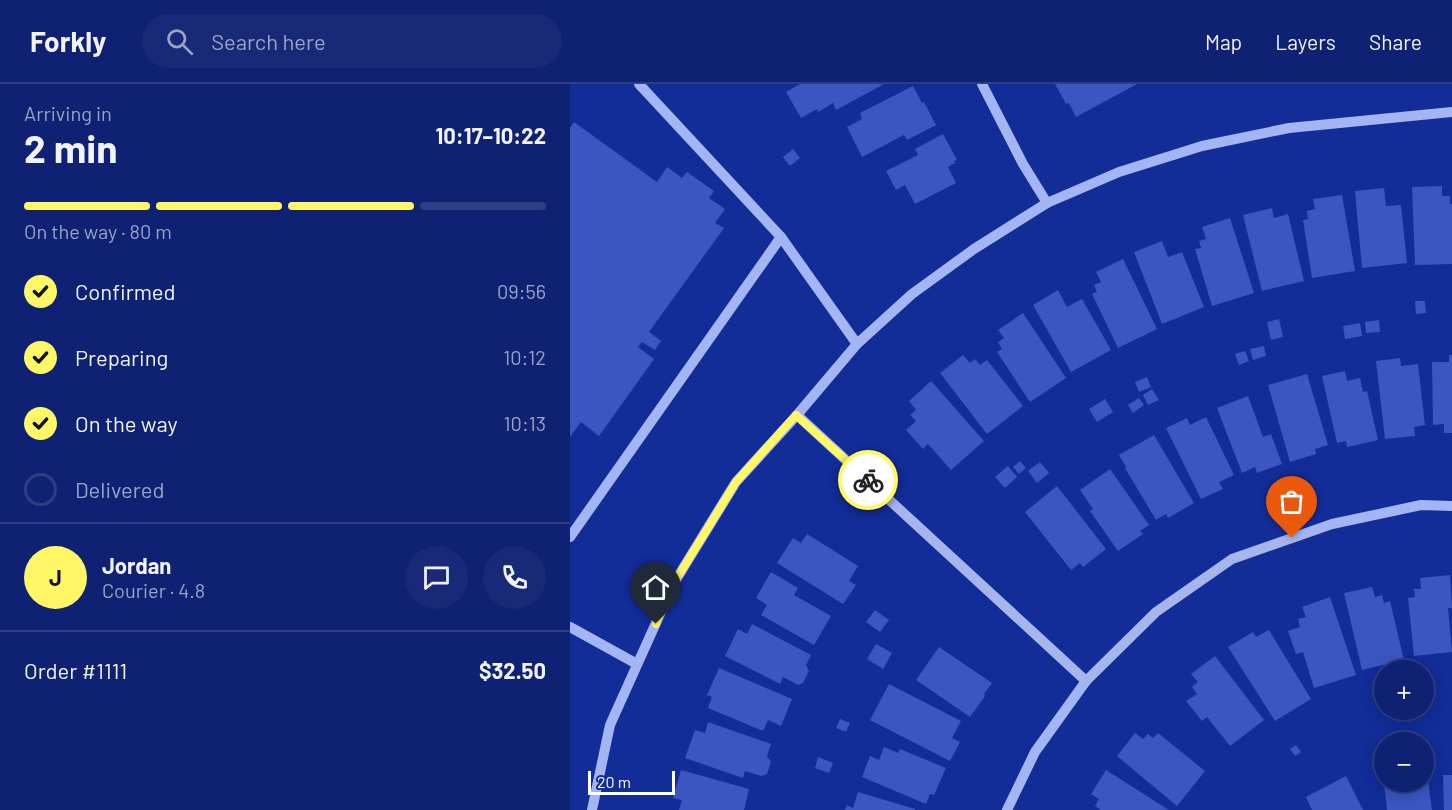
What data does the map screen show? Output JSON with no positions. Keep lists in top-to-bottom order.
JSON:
{
  "scale_bar": "20 m",
  "page": {
    "header": "Forkly",
    "search": "Search here",
    "nav": ["Map", "Layers", "Share"],
    "heading": ["2 min", "Arriving in", "10:17–10:22"],
    "panel": [
      "Jordan",
      "Courier · 4.8",
      "Order #1111",
      "$32.50"
    ],
    "bar": "On the way · 80 m",
    "list": [
      ["Confirmed", "09:56"],
      ["Preparing", "10:12"],
      ["On the way", "10:13"],
      "Delivered"
    ],
    "round": "J",
    "map_buttons": ["+", "−"],
    "scale": "20 m"
  }
}
